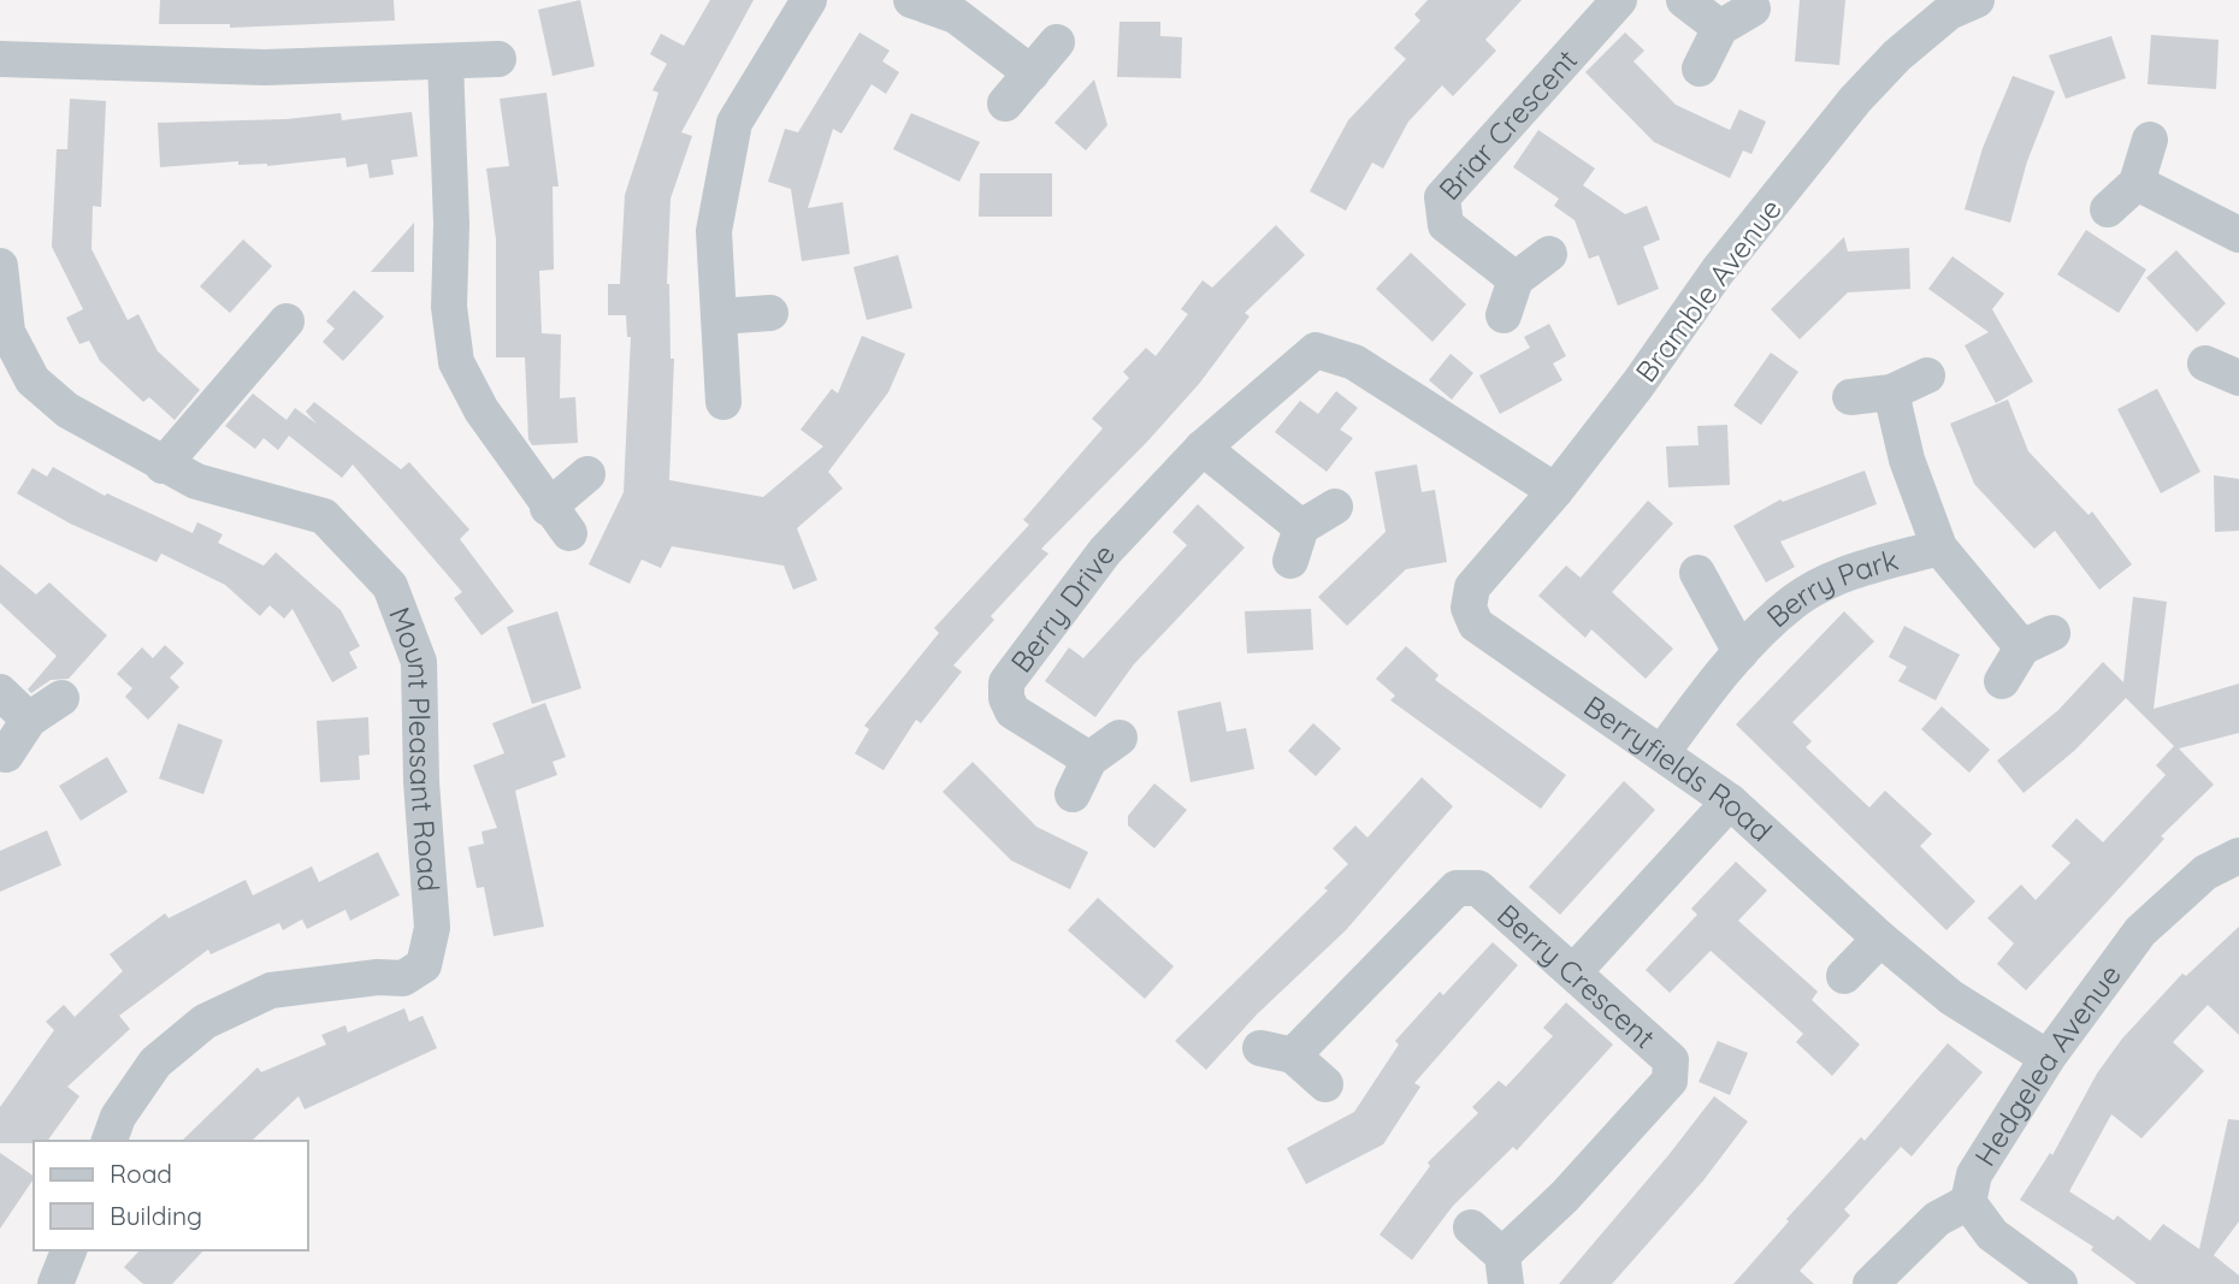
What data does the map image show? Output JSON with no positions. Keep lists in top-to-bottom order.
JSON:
{
  "streets": {
    "street": [
      "Briar Crescent",
      "Bramble Avenue",
      "Berry Park",
      "Berry Drive",
      "Mount Pleasant Road",
      "Berryfields Road",
      "Berry Crescent",
      "Hedgelea Avenue"
    ]
  },
  "crossings": [
    ["Bramble Avenue", "Berry Drive"],
    ["Bramble Avenue", "Berryfields Road"],
    ["Berry Park", "Berryfields Road"],
    ["Berryfields Road", "Hedgelea Avenue"]
  ],
  "legend": ["Road", "Building"]
}
